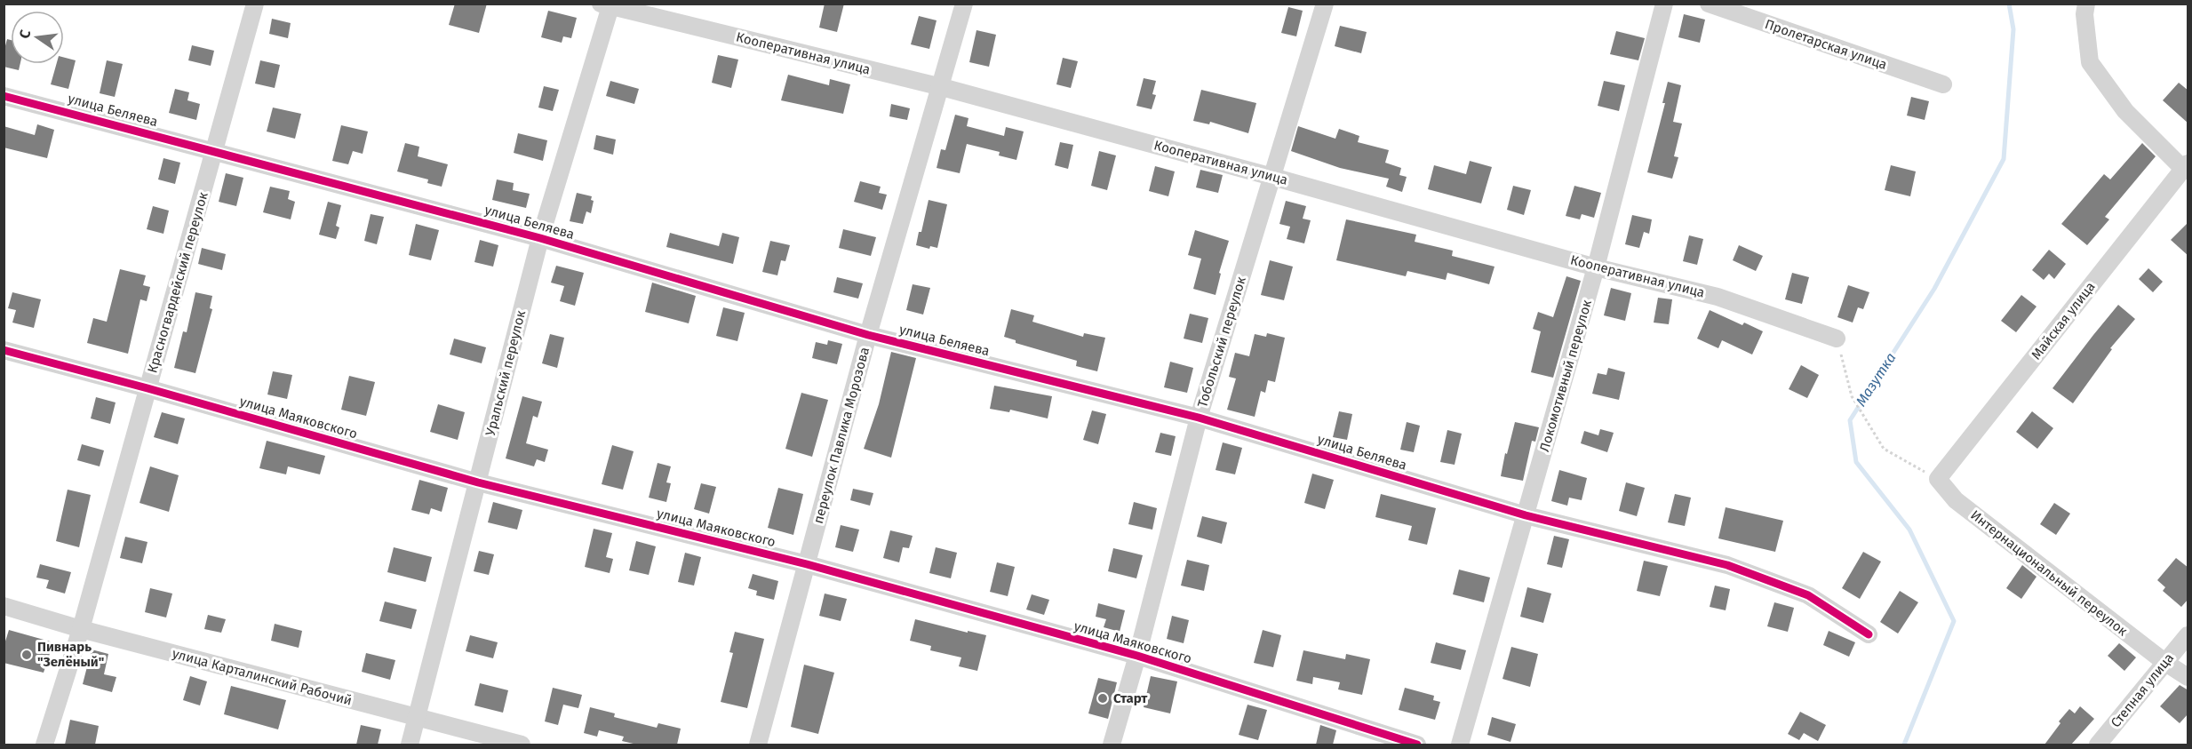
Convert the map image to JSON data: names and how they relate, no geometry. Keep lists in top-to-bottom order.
{
  "streets": {
    "street": [
      "Пролетарская улица",
      "Кооперативная улица",
      "улица Беляева",
      "Красногвардейский переулок",
      "Майская улица",
      "Тобольский переулок",
      "Уральский переулок",
      "Локомотивный переулок",
      "улица Маяковского",
      "переулок Павлика Морозова",
      "Интернациональный переулок",
      "улица Карталинский Рабочий",
      "Степная улица"
    ]
  },
  "crossings": [
    ["Кооперативная улица", "Тобольский переулок"],
    ["Кооперативная улица", "Уральский переулок"],
    ["Кооперативная улица", "Локомотивный переулок"],
    ["Кооперативная улица", "переулок Павлика Морозова"],
    ["улица Беляева", "Красногвардейский переулок"],
    ["улица Беляева", "Тобольский переулок"],
    ["улица Беляева", "Уральский переулок"],
    ["улица Беляева", "Локомотивный переулок"],
    ["улица Беляева", "переулок Павлика Морозова"],
    ["Красногвардейский переулок", "улица Маяковского"],
    ["Красногвардейский переулок", "улица Карталинский Рабочий"],
    ["Майская улица", "Интернациональный переулок"],
    ["Тобольский переулок", "улица Маяковского"],
    ["Уральский переулок", "улица Маяковского"],
    ["Уральский переулок", "улица Карталинский Рабочий"],
    ["улица Маяковского", "переулок Павлика Морозова"],
    ["Интернациональный переулок", "Степная улица"]
  ],
  "water": ["Мазутка"],
  "places": ["Пивнарь \"Зелёный\"", "Старт"],
  "north": "left"
}
